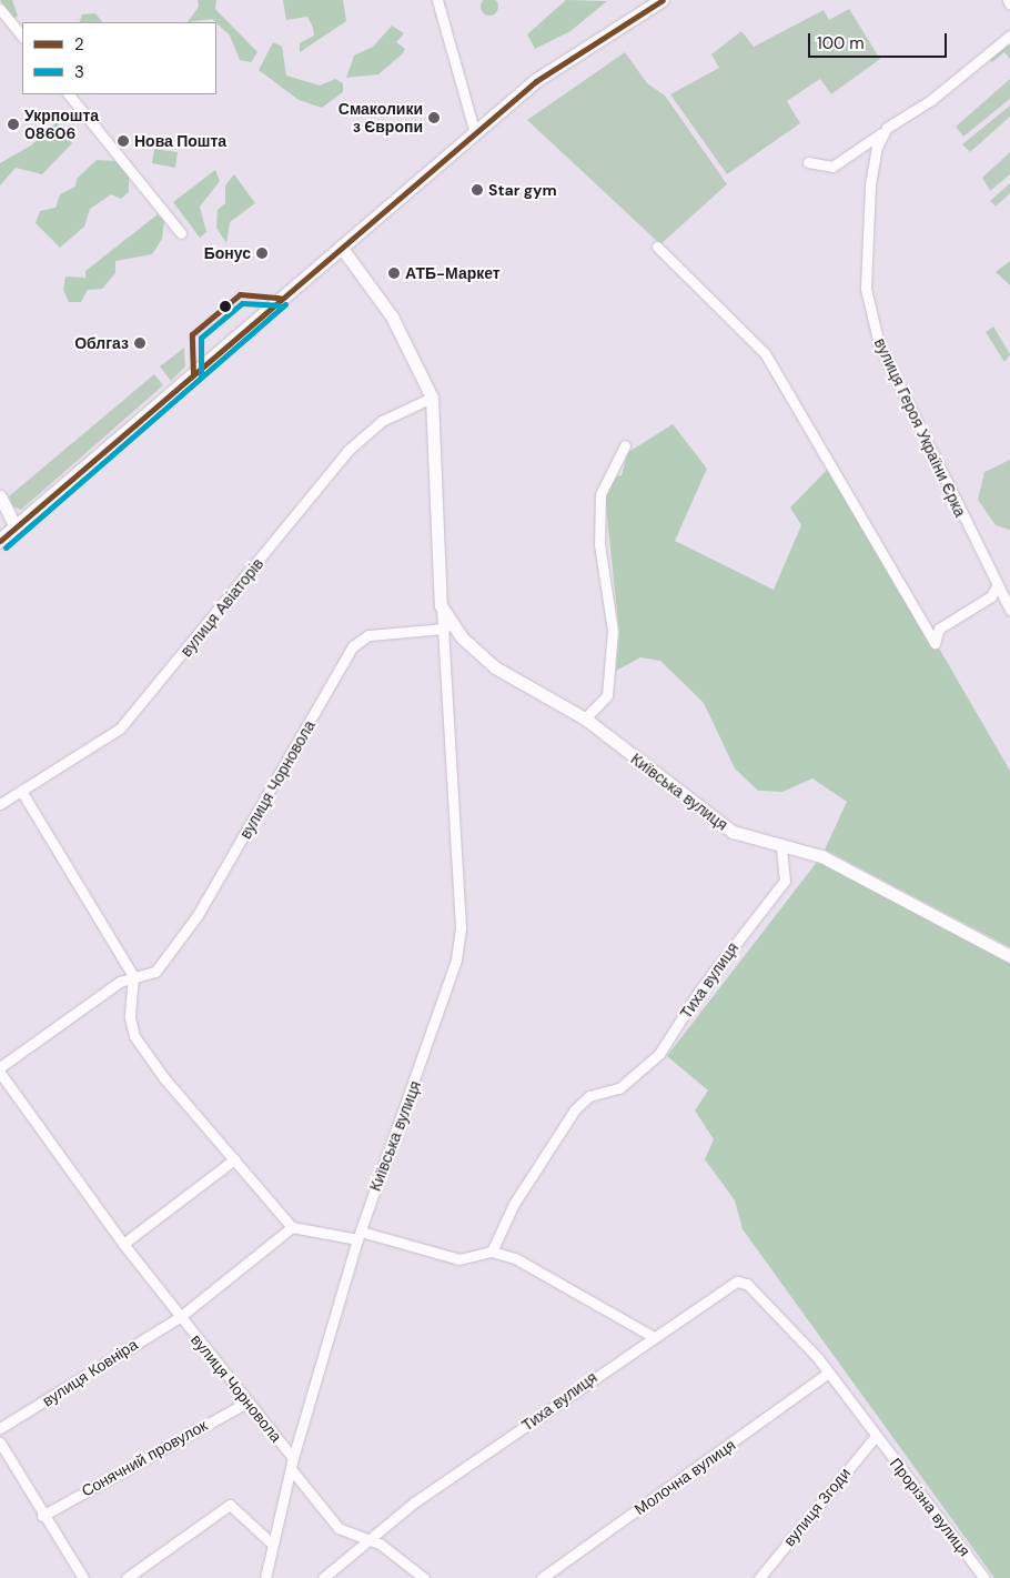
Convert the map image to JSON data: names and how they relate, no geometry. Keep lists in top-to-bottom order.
{
  "streets": {
    "street": [
      "вулиця Героя України Єрка",
      "вулиця Авіаторів",
      "вулиця Чорновола",
      "Київська вулиця",
      "Тиха вулиця",
      "вулиця Ковніра",
      "Сонячний провулок",
      "Молочна вулиця",
      "вулиця Згоди",
      "Прорізна вулиця"
    ]
  },
  "crossings": [
    ["вулиця Авіаторів", "Київська вулиця"],
    ["вулиця Чорновола", "Київська вулиця"],
    ["вулиця Чорновола", "вулиця Ковніра"],
    ["вулиця Чорновола", "Сонячний провулок"],
    ["Київська вулиця", "Тиха вулиця"],
    ["Тиха вулиця", "Молочна вулиця"],
    ["Тиха вулиця", "Прорізна вулиця"],
    ["Молочна вулиця", "Прорізна вулиця"],
    ["вулиця Згоди", "Прорізна вулиця"]
  ],
  "places": [
    "Смаколики з Європи",
    "Укрпошта 08606",
    "Нова Пошта",
    "Star gym",
    "Бонус",
    "АТБ-Маркет",
    "Облгаз"
  ],
  "lines": ["transit line 2", "transit line 3"],
  "legend": ["2", "3"],
  "scale_bar": "100 m"
}
